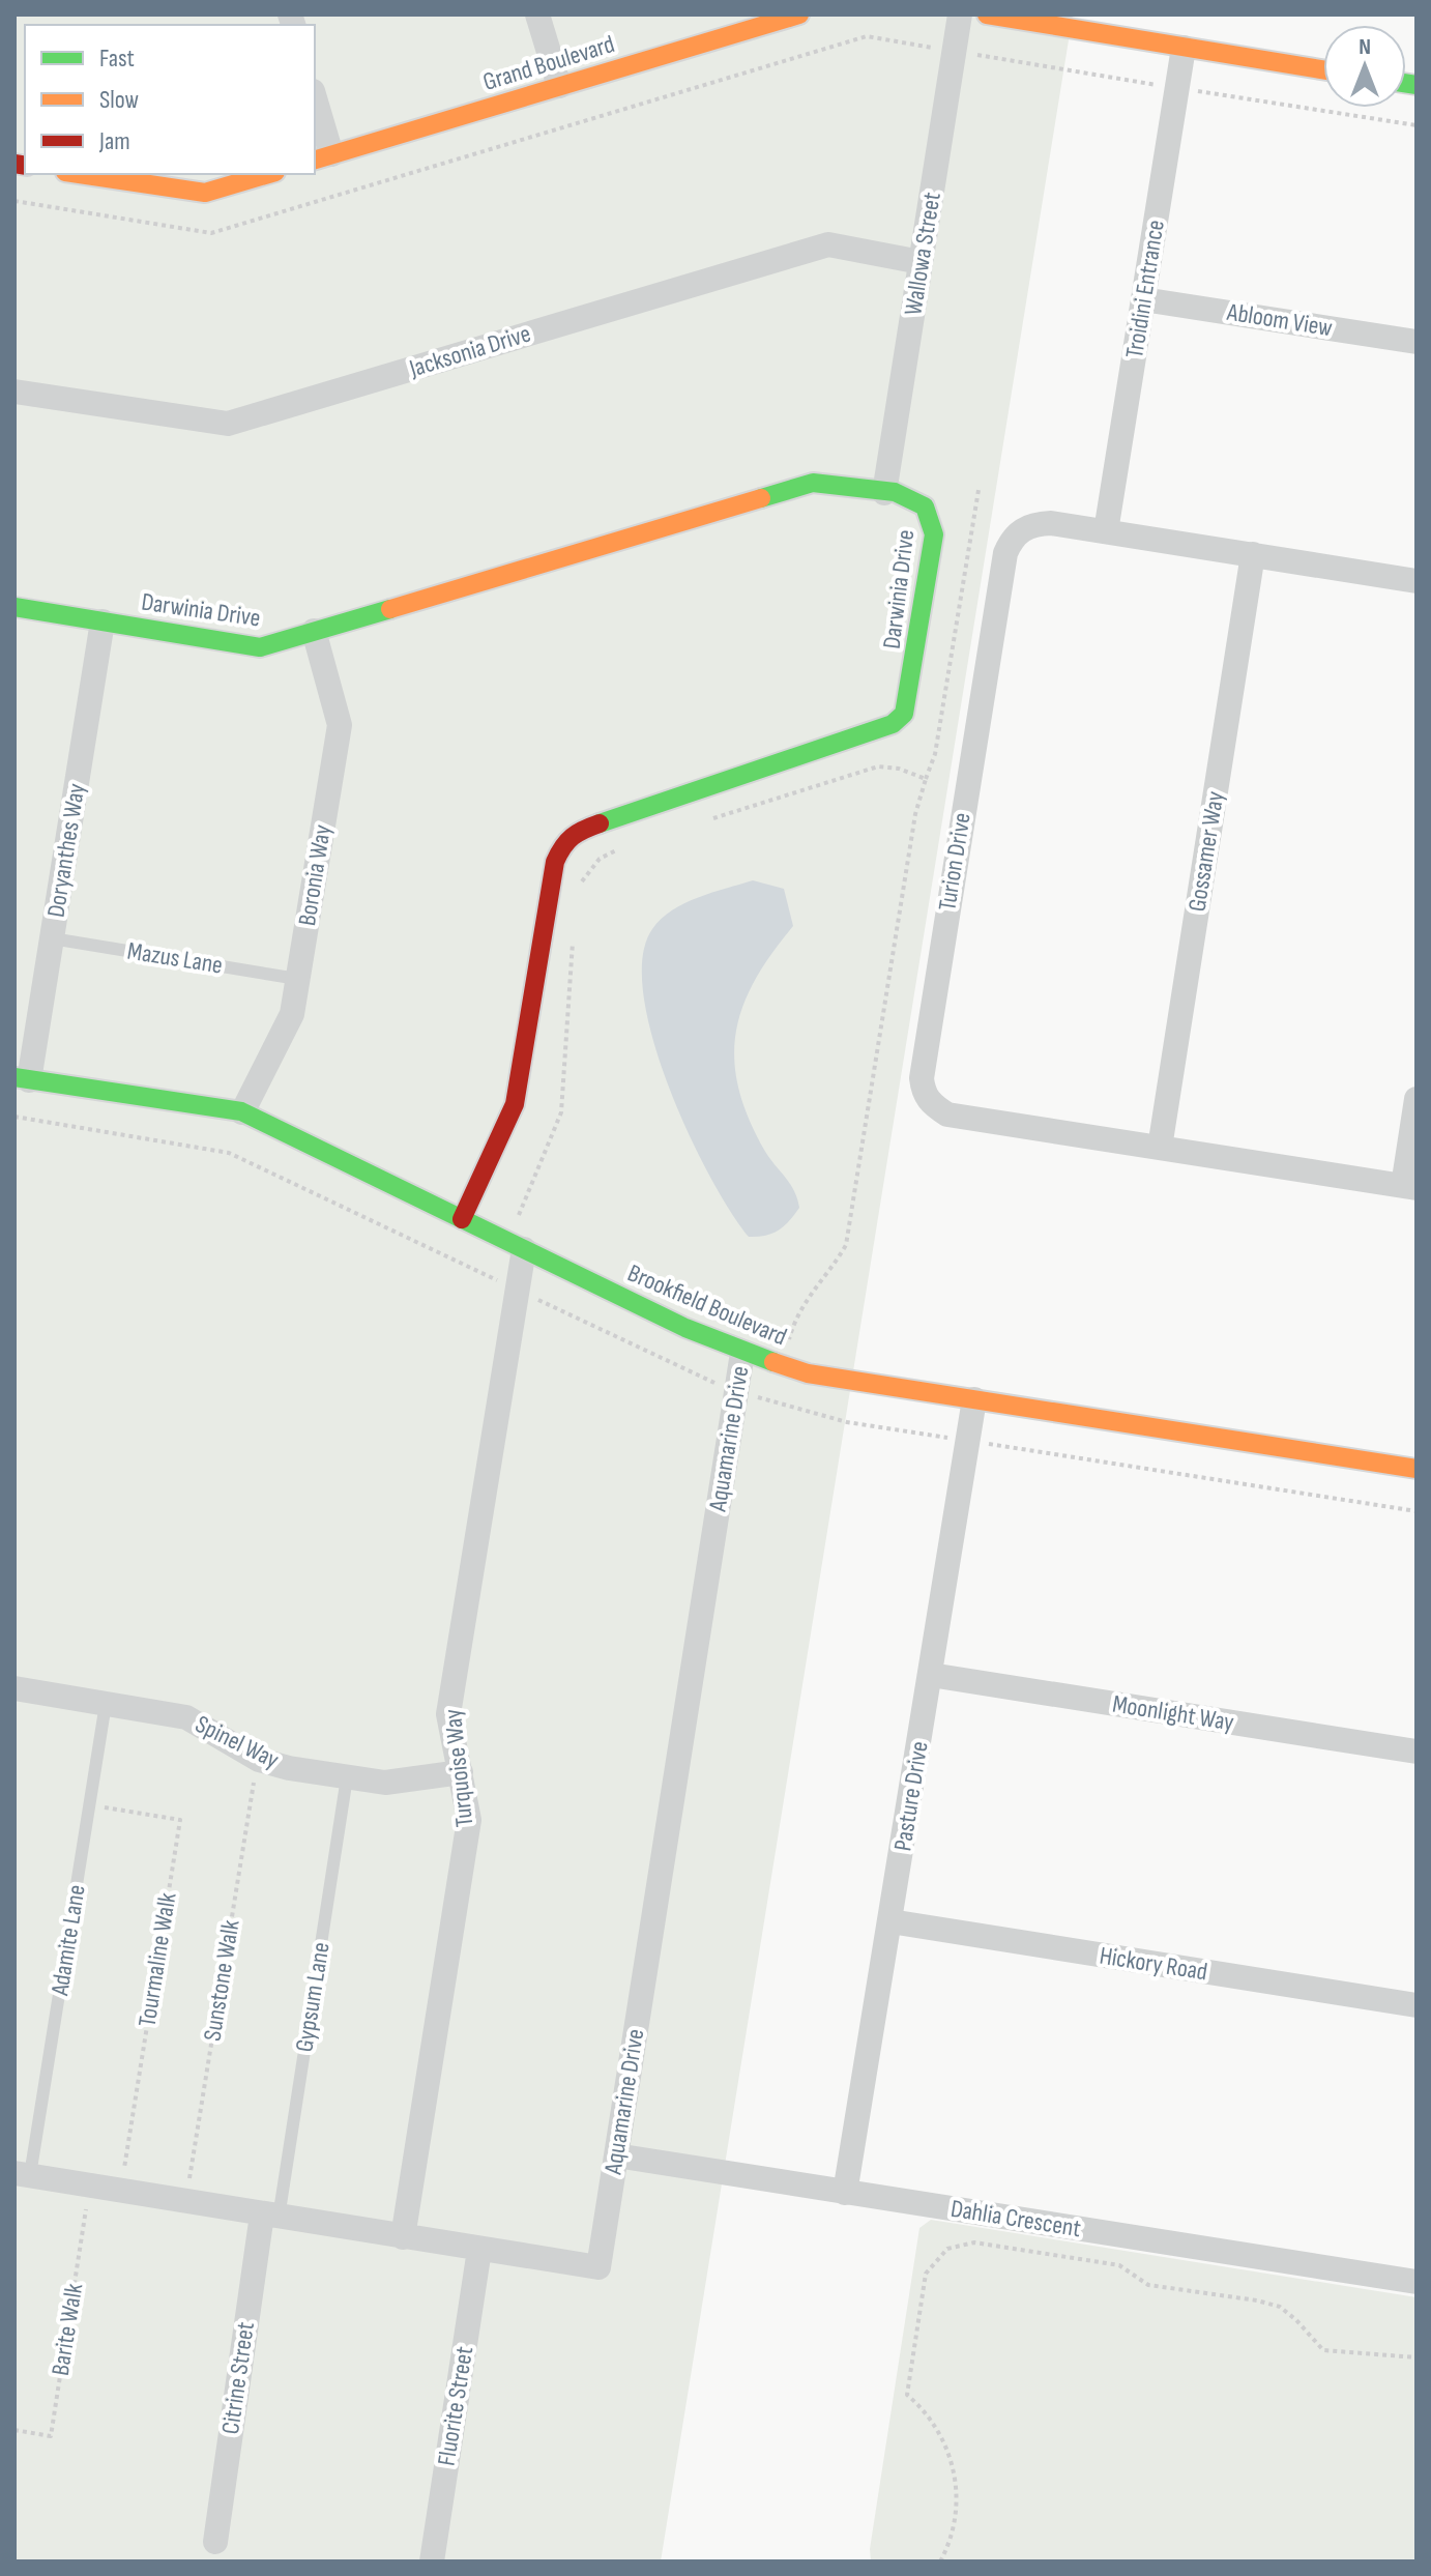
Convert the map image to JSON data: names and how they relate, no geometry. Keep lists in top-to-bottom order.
{
  "streets": {
    "street": [
      "Grand Boulevard",
      "Wallowa Street",
      "Troidini Entrance",
      "Abloom View",
      "Jacksonia Drive",
      "Darwinia Drive",
      "Doryanthes Way",
      "Gossamer Way",
      "Turion Drive",
      "Boronia Way",
      "Brookfield Boulevard",
      "Aquamarine Drive",
      "Moonlight Way",
      "Spinel Way",
      "Turquoise Way",
      "Pasture Drive",
      "Hickory Road",
      "Dahlia Crescent",
      "Citrine Street",
      "Fluorite Street"
    ],
    "lane": ["Mazus Lane", "Adamite Lane", "Gypsum Lane"],
    "path": ["Tourmaline Walk", "Sunstone Walk", "Barite Walk"]
  },
  "crossings": [
    ["Wallowa Street", "Jacksonia Drive"],
    ["Wallowa Street", "Darwinia Drive"],
    ["Troidini Entrance", "Abloom View"],
    ["Troidini Entrance", "Turion Drive"],
    ["Darwinia Drive", "Doryanthes Way"],
    ["Darwinia Drive", "Boronia Way"],
    ["Darwinia Drive", "Brookfield Boulevard"],
    ["Doryanthes Way", "Mazus Lane"],
    ["Doryanthes Way", "Brookfield Boulevard"],
    ["Gossamer Way", "Turion Drive"],
    ["Boronia Way", "Mazus Lane"],
    ["Boronia Way", "Brookfield Boulevard"],
    ["Brookfield Boulevard", "Aquamarine Drive"],
    ["Brookfield Boulevard", "Turquoise Way"],
    ["Brookfield Boulevard", "Pasture Drive"],
    ["Aquamarine Drive", "Turquoise Way"],
    ["Aquamarine Drive", "Adamite Lane"],
    ["Aquamarine Drive", "Tourmaline Walk"],
    ["Aquamarine Drive", "Sunstone Walk"],
    ["Aquamarine Drive", "Gypsum Lane"],
    ["Aquamarine Drive", "Dahlia Crescent"],
    ["Aquamarine Drive", "Barite Walk"],
    ["Aquamarine Drive", "Citrine Street"],
    ["Aquamarine Drive", "Fluorite Street"],
    ["Moonlight Way", "Pasture Drive"],
    ["Spinel Way", "Turquoise Way"],
    ["Spinel Way", "Adamite Lane"],
    ["Spinel Way", "Sunstone Walk"],
    ["Spinel Way", "Gypsum Lane"],
    ["Pasture Drive", "Hickory Road"],
    ["Pasture Drive", "Dahlia Crescent"],
    ["Adamite Lane", "Tourmaline Walk"],
    ["Gypsum Lane", "Citrine Street"]
  ],
  "legend": ["Fast", "Slow", "Jam"],
  "north": "top"
}
